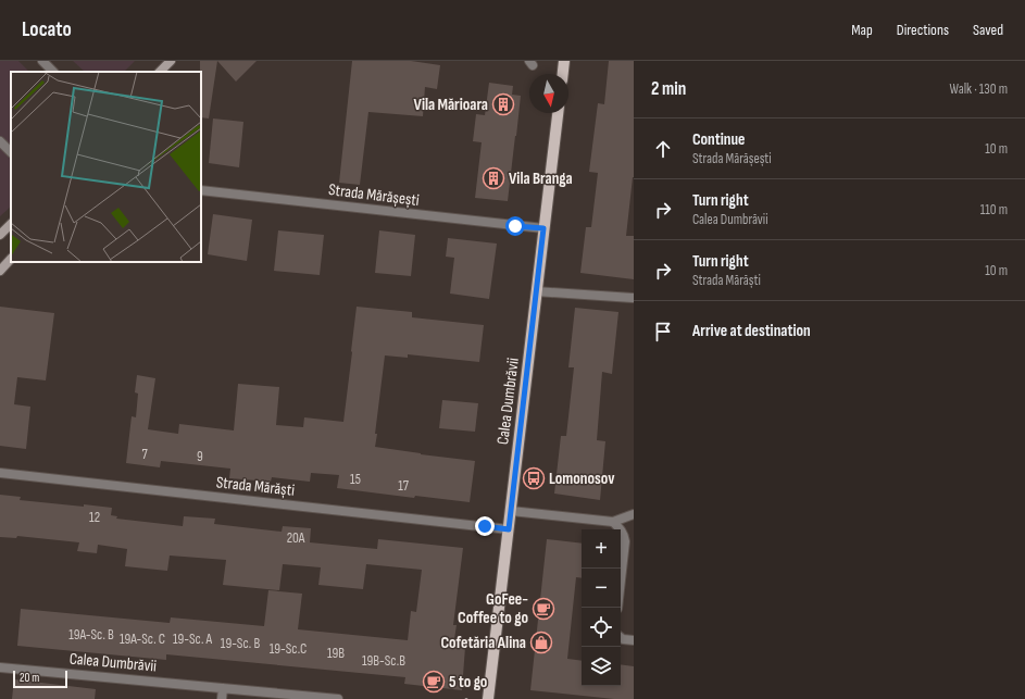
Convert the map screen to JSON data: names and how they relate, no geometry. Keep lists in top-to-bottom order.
{
  "streets": {
    "main road": ["Calea Dumbrăvii"],
    "street": ["Strada Mărășești", "Strada Mărăști"]
  },
  "crossings": [
    ["Strada Mărășești", "Calea Dumbrăvii"],
    ["Calea Dumbrăvii", "Strada Mărăști"]
  ],
  "places": {
    "building": ["Vila Mărioara", "Vila Branga"],
    "bus stop": ["Lomonosov"],
    "cafe": ["GoFee- Coffee to go", "5 to go"],
    "shop": ["Cofetăria Alina"]
  },
  "house_numbers": [
    "7",
    "9",
    "15",
    "17",
    "12",
    "20A",
    "19A-Sc. B",
    "19A-Sc. C",
    "19-Sc. A",
    "19-Sc. B",
    "19-Sc.C",
    "19B",
    "19B-Sc.B"
  ],
  "scale_bar": "20 m",
  "north": "bottom",
  "page": {
    "header": "Locato",
    "nav": ["Map", "Directions", "Saved"],
    "heading": ["2 min", "Walk · 130 m"],
    "list": [
      ["Continue", "Strada Mărășești", "10 m"],
      ["Turn right", "Calea Dumbrăvii", "110 m"],
      ["Turn right", "Strada Mărăști", "10 m"],
      "Arrive at destination"
    ],
    "map_buttons": ["+", "−"],
    "scale": "20 m"
  }
}
